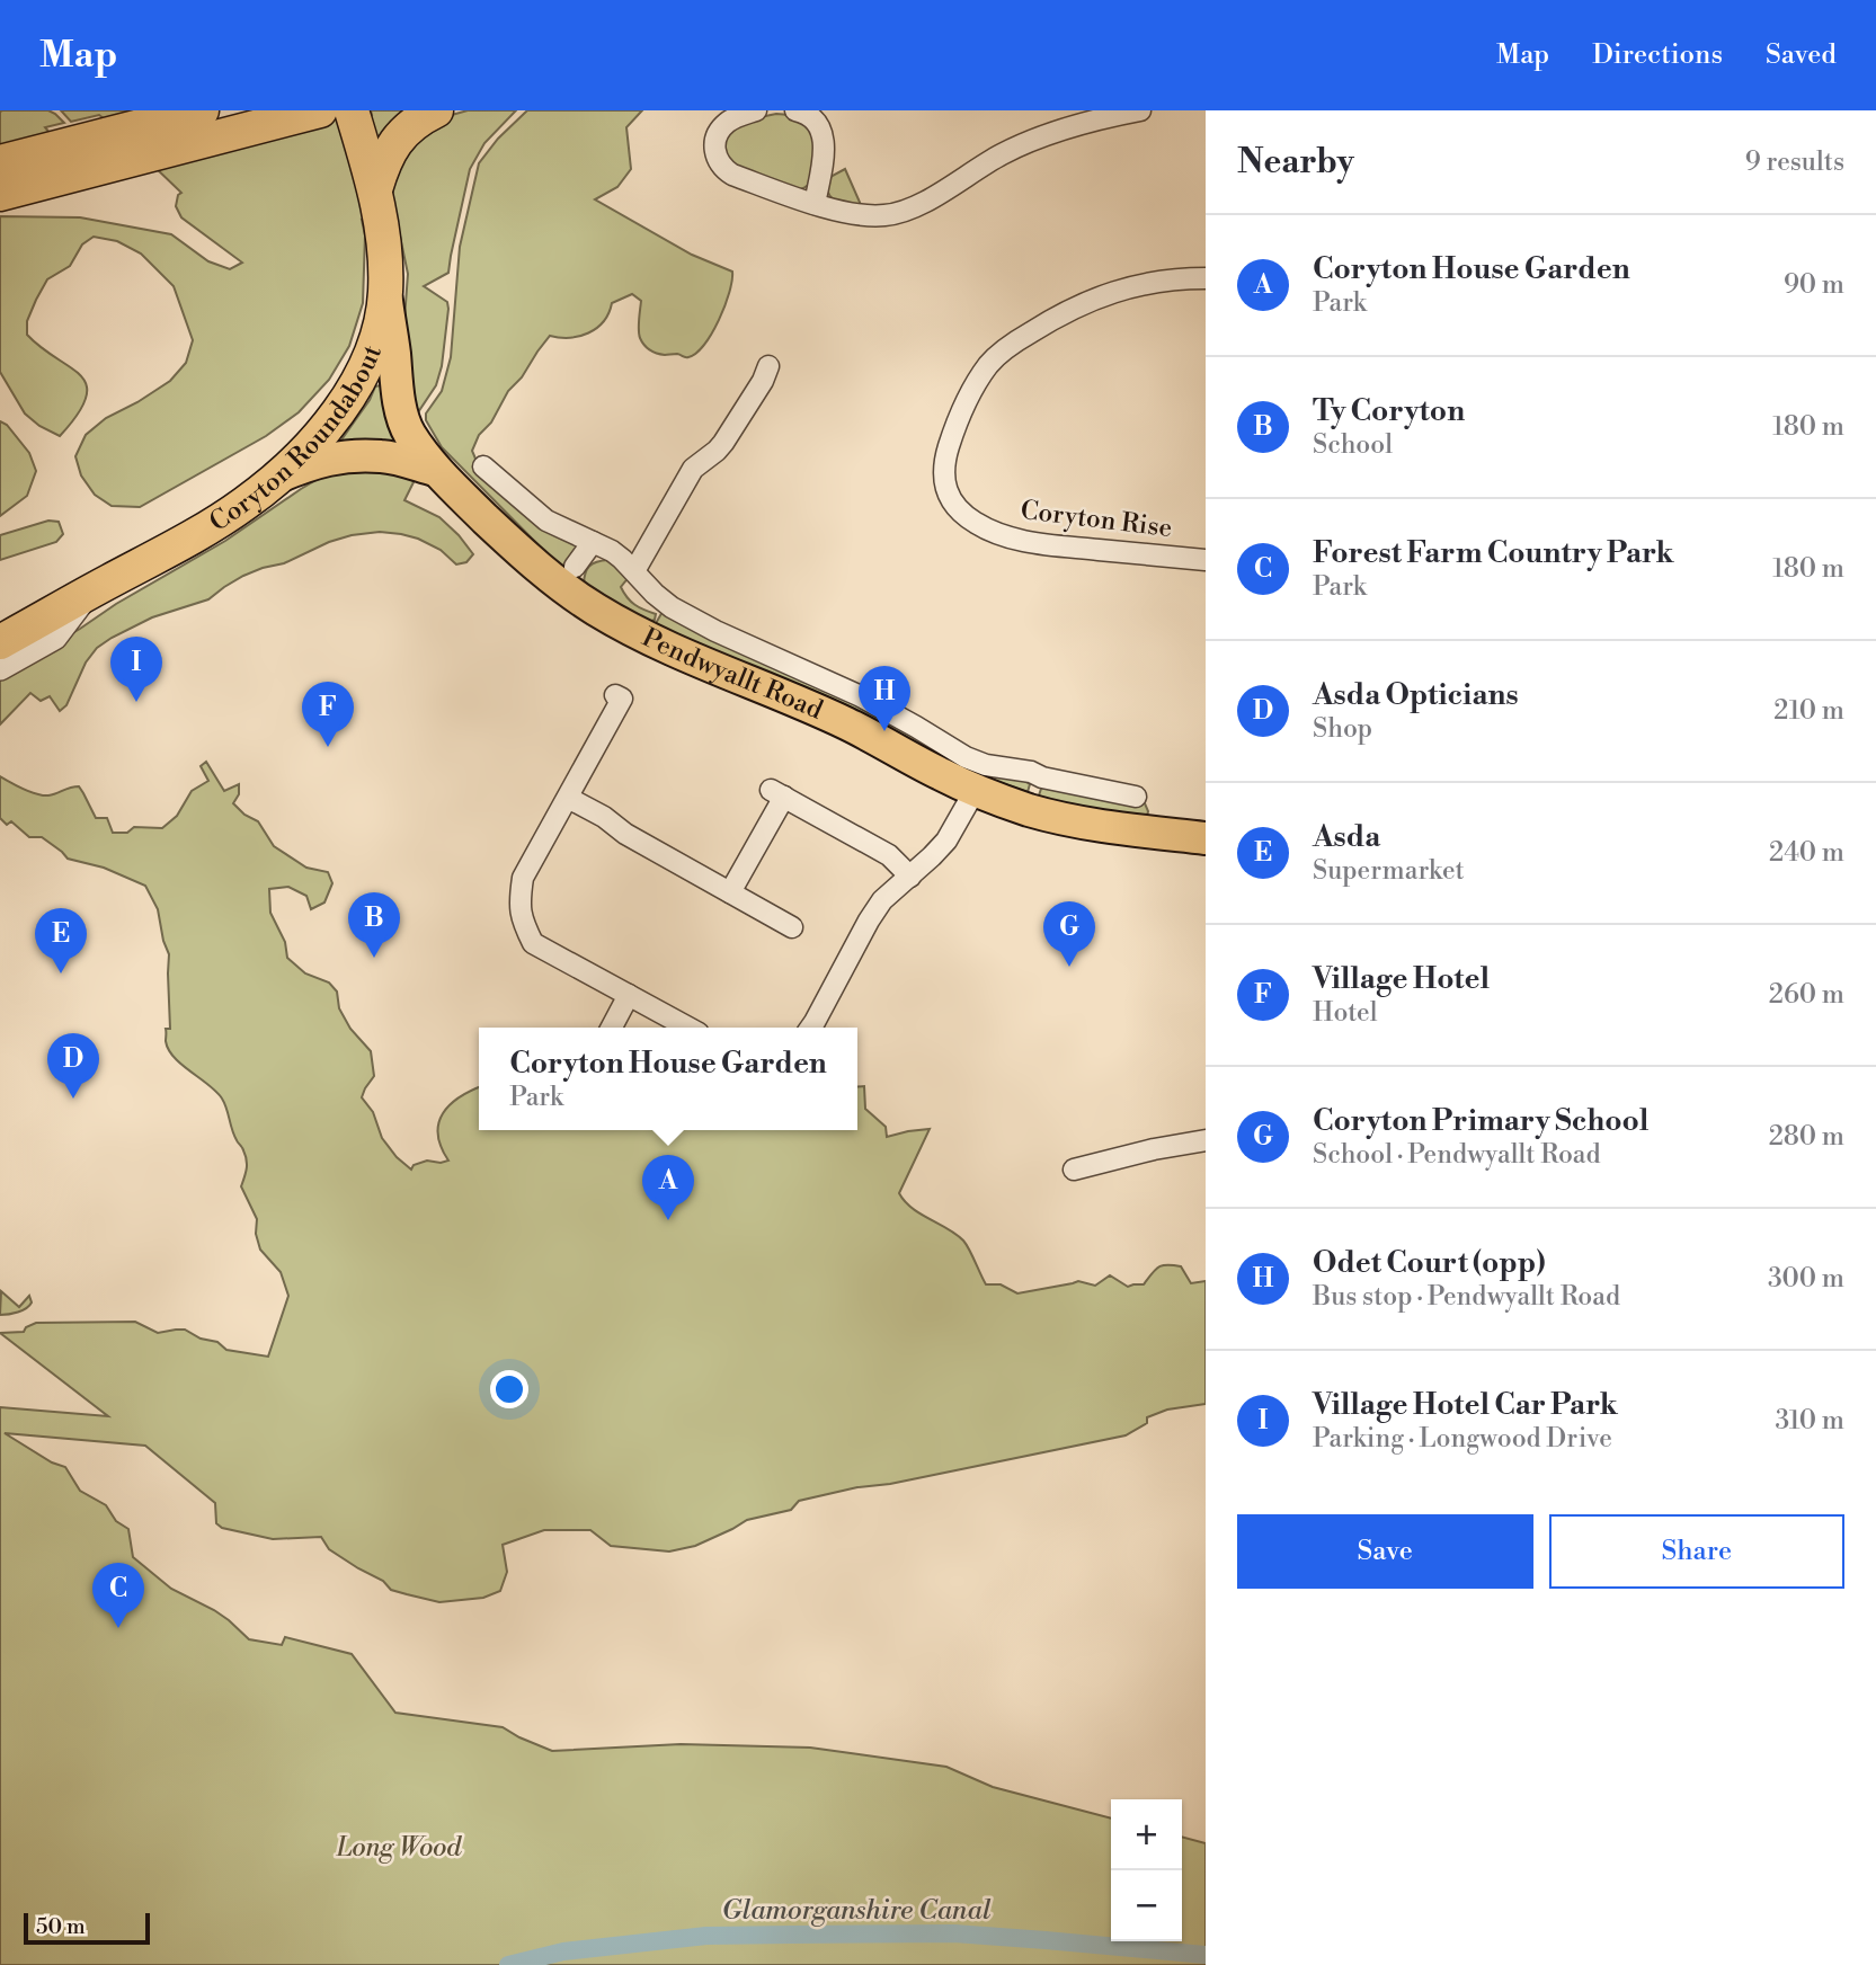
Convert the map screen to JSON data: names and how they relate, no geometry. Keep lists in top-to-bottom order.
{
  "streets": {
    "highway": ["Coryton Roundabout"],
    "main road": ["Pendwyallt Road"],
    "street": ["Coryton Rise"]
  },
  "crossings": [
    ["Coryton Roundabout", "Pendwyallt Road"]
  ],
  "water": ["Glamorganshire Canal"],
  "parks": ["Long Wood"],
  "scale_bar": "50 m",
  "page": {
    "header": "Map",
    "nav": ["Map", "Directions", "Saved"],
    "heading": ["Nearby", "9 results"],
    "list": [
      {
        "mark": "A",
        "name": "Coryton House Garden",
        "note": "Park",
        "value": "90 m"
      },
      {
        "mark": "B",
        "name": "Ty Coryton",
        "note": "School",
        "value": "180 m"
      },
      {
        "mark": "C",
        "name": "Forest Farm Country Park",
        "note": "Park",
        "value": "180 m"
      },
      {
        "mark": "D",
        "name": "Asda Opticians",
        "note": "Shop",
        "value": "210 m"
      },
      {
        "mark": "E",
        "name": "Asda",
        "note": "Supermarket",
        "value": "240 m"
      },
      {
        "mark": "F",
        "name": "Village Hotel",
        "note": "Hotel",
        "value": "260 m"
      },
      {
        "mark": "G",
        "name": "Coryton Primary School",
        "note": "School · Pendwyallt Road",
        "value": "280 m"
      },
      {
        "mark": "H",
        "name": "Odet Court (opp)",
        "note": "Bus stop · Pendwyallt Road",
        "value": "300 m"
      },
      {
        "mark": "I",
        "name": "Village Hotel Car Park",
        "note": "Parking · Longwood Drive",
        "value": "310 m"
      }
    ],
    "pins": [
      "I",
      "H",
      "F",
      "B",
      "G",
      "E",
      "D",
      "A",
      "C"
    ],
    "popup": ["Coryton House Garden", "Park"],
    "buttons": ["Save", "Share"],
    "map_buttons": ["+", "−"],
    "scale": "50 m"
  }
}
